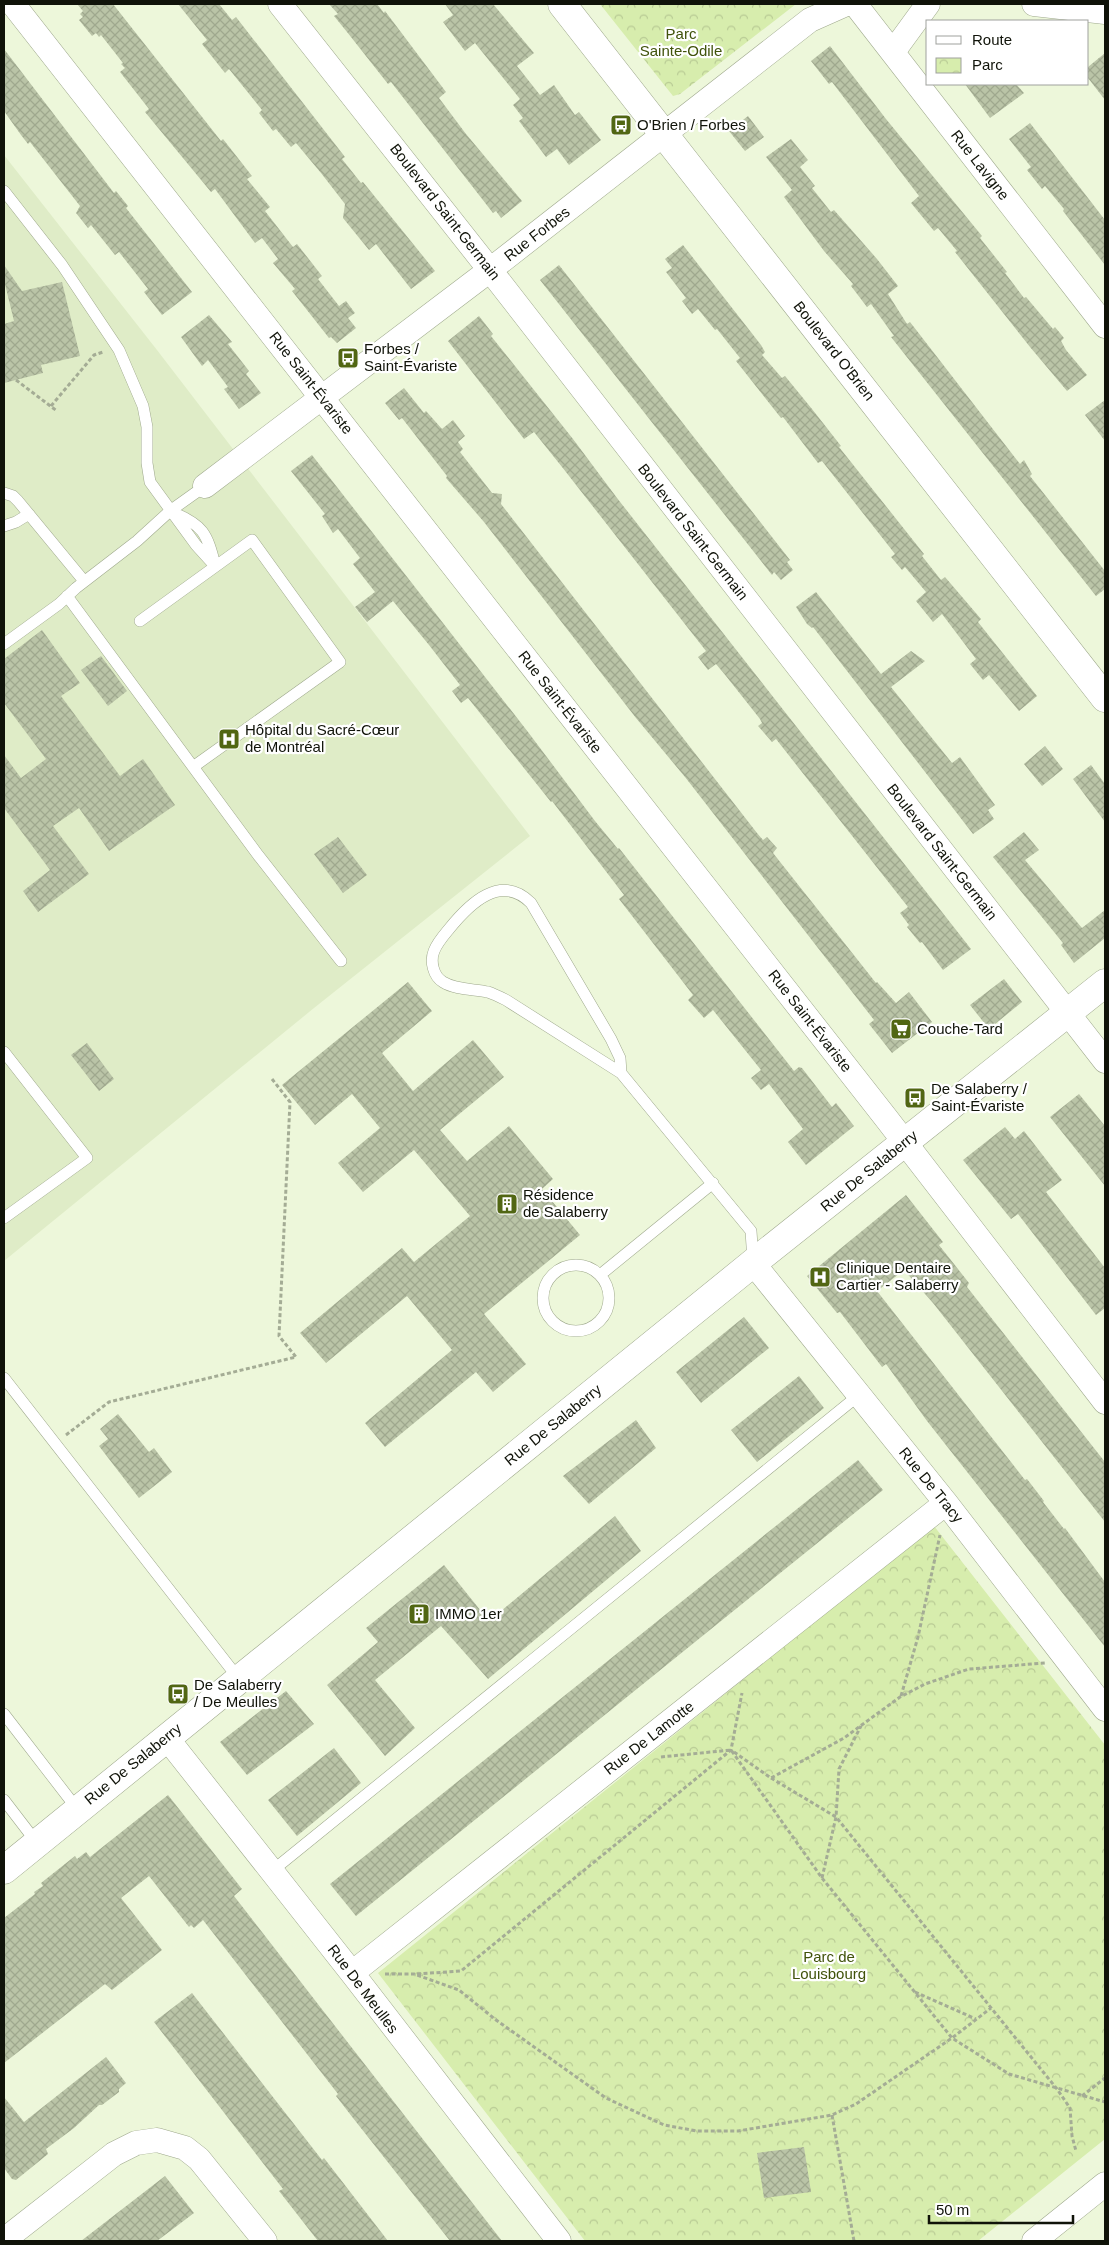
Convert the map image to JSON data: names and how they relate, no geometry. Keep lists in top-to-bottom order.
{
  "streets": {
    "main road": ["Boulevard O'Brien", "Rue De Salaberry"],
    "street": [
      "Rue Lavigne",
      "Boulevard Saint-Germain",
      "Rue Forbes",
      "Rue Saint-Évariste",
      "Rue De Tracy",
      "Rue De Lamotte",
      "Rue De Meulles"
    ]
  },
  "crossings": [
    ["Boulevard Saint-Germain", "Rue Forbes"],
    ["Boulevard Saint-Germain", "Rue De Salaberry"],
    ["Rue Forbes", "Boulevard O'Brien"],
    ["Rue Forbes", "Rue Saint-Évariste"],
    ["Rue Saint-Évariste", "Rue De Salaberry"],
    ["Rue De Salaberry", "Rue De Tracy"],
    ["Rue De Salaberry", "Rue De Meulles"],
    ["Rue De Tracy", "Rue De Lamotte"],
    ["Rue De Lamotte", "Rue De Meulles"]
  ],
  "parks": ["Parc Sainte-Odile", "Parc de Louisbourg"],
  "places": {
    "bus stop": [
      "O'Brien / Forbes",
      "Forbes / Saint-Évariste",
      "De Salaberry / Saint-Évariste",
      "De Salaberry / De Meulles"
    ],
    "hospital": ["Hôpital du Sacré-Cœur de Montréal", "Clinique Dentaire Cartier - Salaberry"],
    "supermarket": ["Couche-Tard"],
    "building": ["Résidence de Salaberry", "IMMO 1er"]
  },
  "legend": ["Route", "Parc"],
  "scale_bar": "50 m"
}
